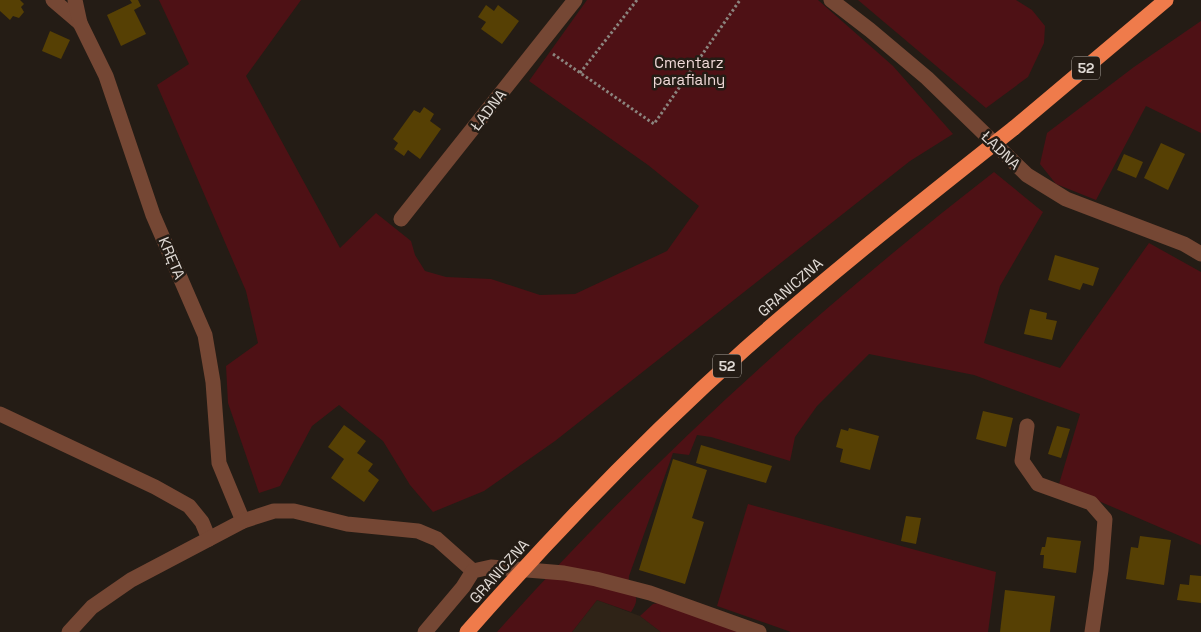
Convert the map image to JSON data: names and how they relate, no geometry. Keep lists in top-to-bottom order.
{
  "streets": {
    "highway": ["52", "GRANICZNA"],
    "street": ["ŁADNA", "KRĘTA"]
  },
  "parks": ["Cmentarz parafialny"]
}
